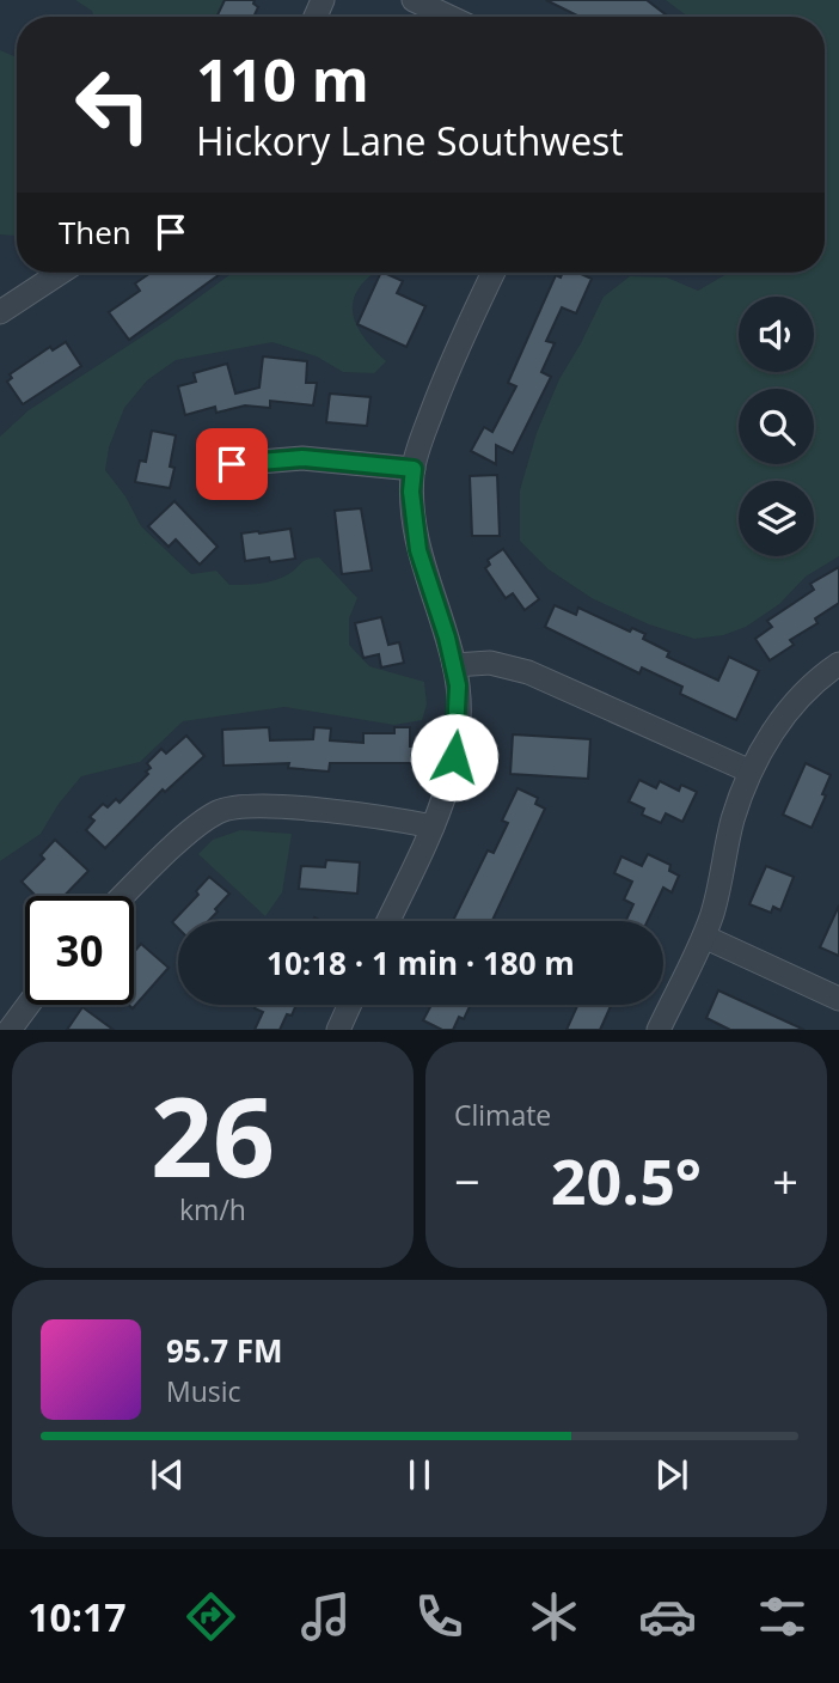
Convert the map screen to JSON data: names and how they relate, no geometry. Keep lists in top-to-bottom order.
{
  "page": {
    "turn": ["110 m", "Hickory Lane Southwest"],
    "then": "Then",
    "limit": "30",
    "trip": "10:18 · 1 min · 180 m",
    "tile": [
      ["26", "km/h"],
      "Climate"
    ],
    "heat": ["−", "20.5°", "+"],
    "song": ["95.7 FM", "Music"],
    "tabs": "10:17"
  }
}
